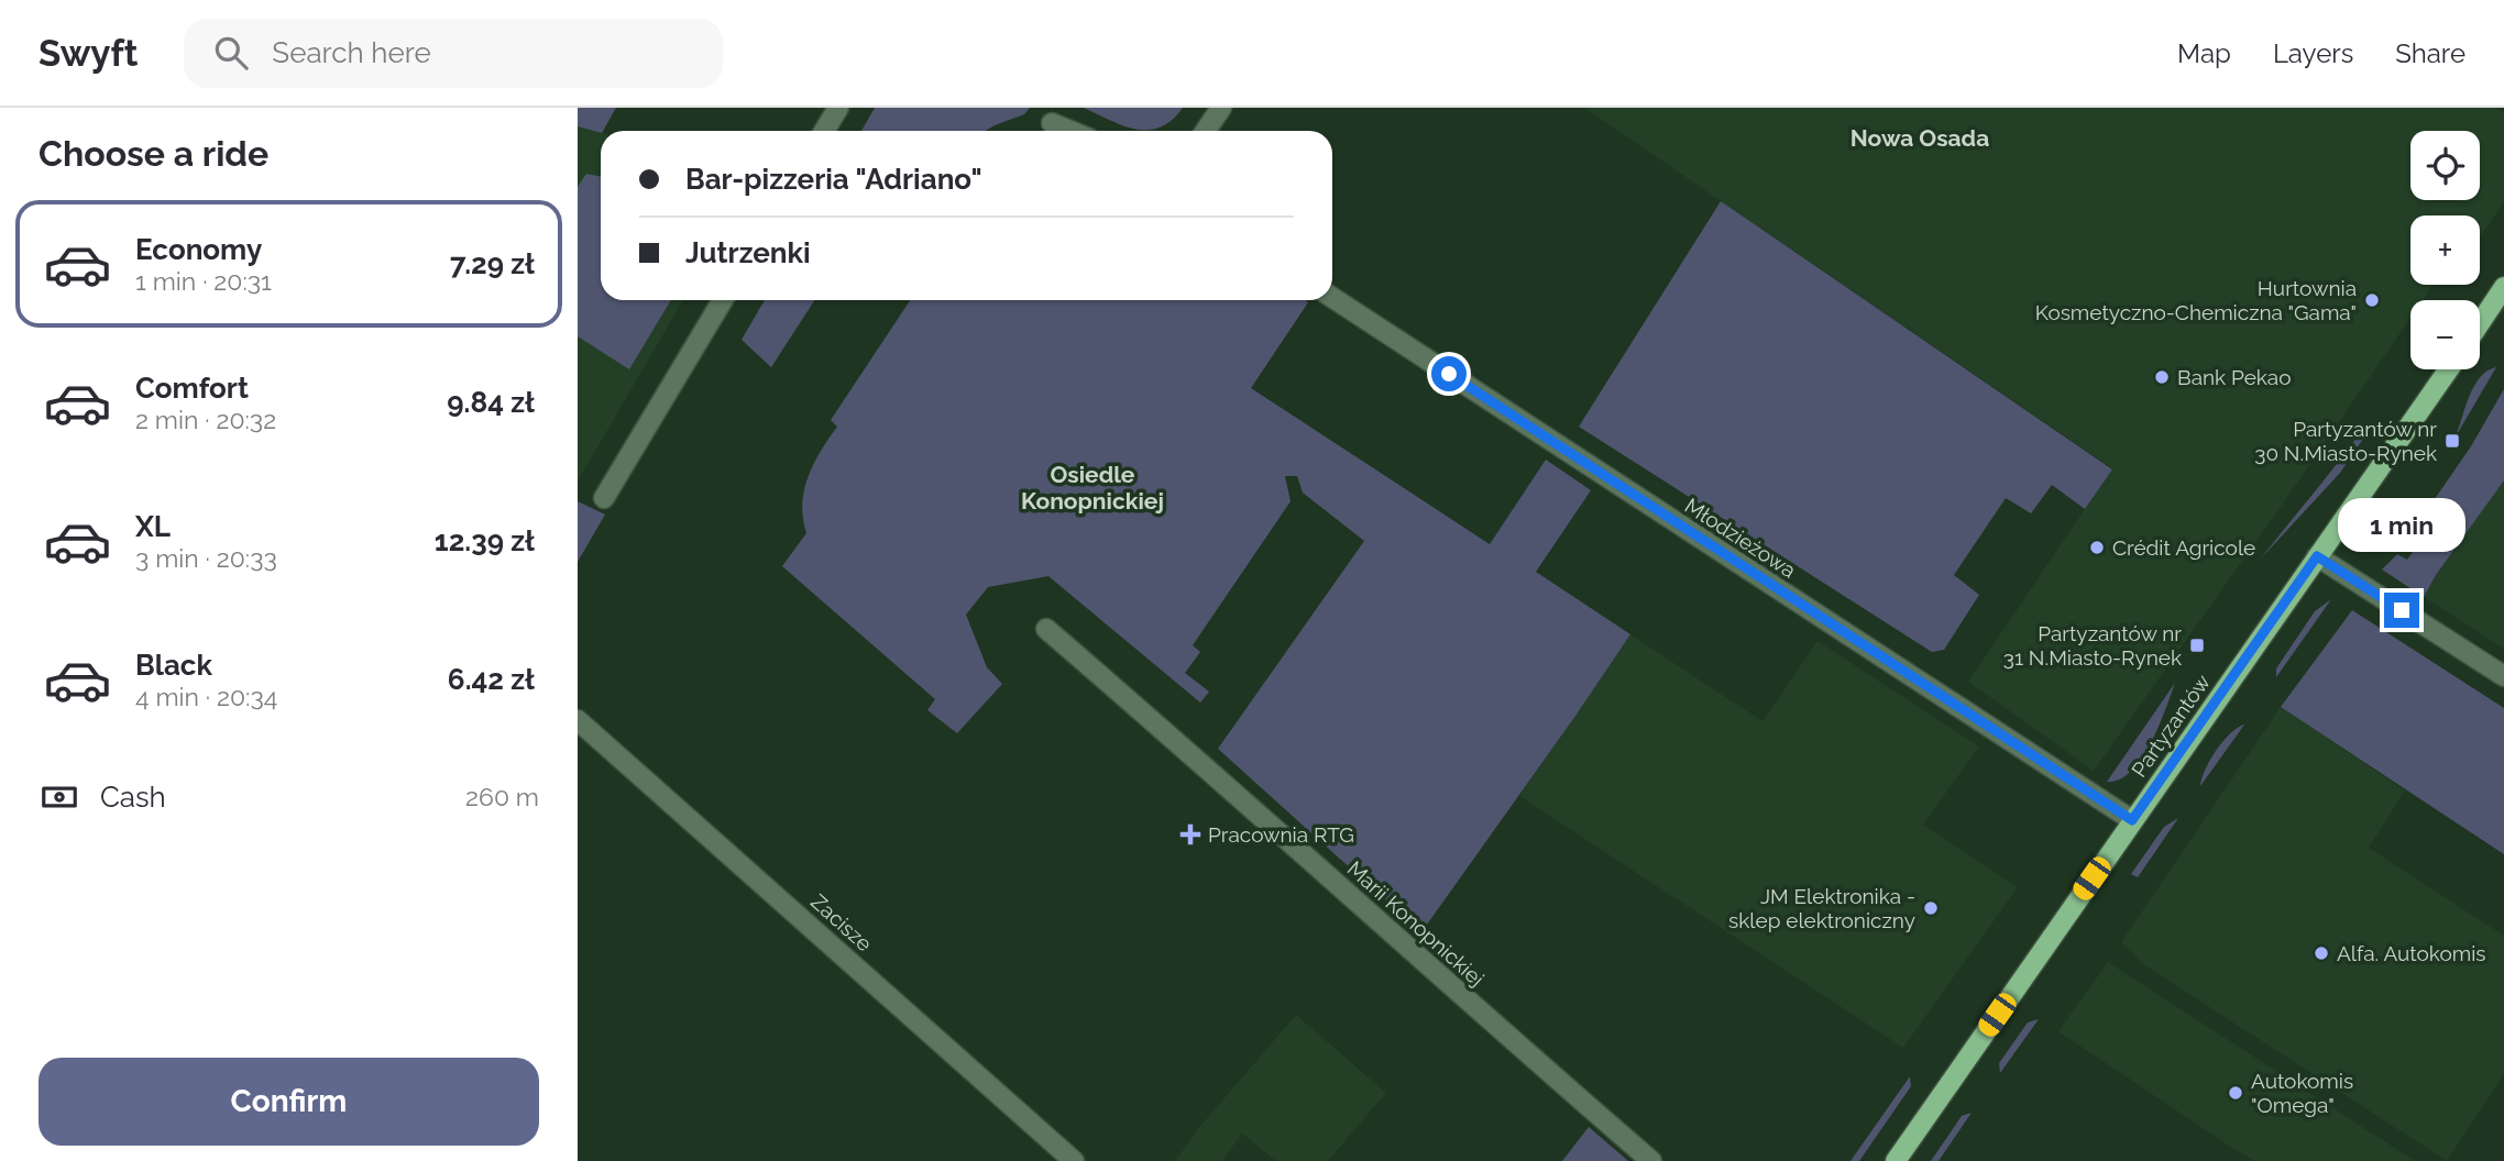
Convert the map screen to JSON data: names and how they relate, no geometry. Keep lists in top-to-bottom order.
{
  "streets": {
    "main road": ["Partyzantów"],
    "street": ["Młodzieżowa", "Zacisze", "Marii Konopnickiej"]
  },
  "crossings": [
    ["Młodzieżowa", "Partyzantów"]
  ],
  "districts": ["Nowa Osada", "Osiedle Konopnickiej"],
  "places": {
    "other": [
      "Hurtownia Kosmetyczno-Chemiczna \"Gama\"",
      "Bank Pekao",
      "Crédit Agricole",
      "JM Elektronika - sklep elektroniczny",
      "Alfa. Autokomis",
      "Autokomis \"Omega\""
    ],
    "transit": ["Partyzantów nr 30 N.Miasto-Rynek", "Partyzantów nr 31 N.Miasto-Rynek"],
    "health": ["Pracownia RTG"]
  },
  "page": {
    "header": "Swyft",
    "search": "Search here",
    "nav": ["Map", "Layers", "Share"],
    "heading": "Choose a ride",
    "map_buttons": ["+", "−"],
    "banner": ["Bar-pizzeria \"Adriano\"", "Jutrzenki"],
    "list": [
      {
        "name": "Economy",
        "note": "1 min · 20:31",
        "value": "7.29 zł"
      },
      {
        "name": "Comfort",
        "note": "2 min · 20:32",
        "value": "9.84 zł"
      },
      {
        "name": "XL",
        "note": "3 min · 20:33",
        "value": "12.39 zł"
      },
      {
        "name": "Black",
        "note": "4 min · 20:34",
        "value": "6.42 zł"
      }
    ],
    "bubble": "1 min",
    "pay": ["Cash", "260 m"],
    "buttons": "Confirm"
  }
}
